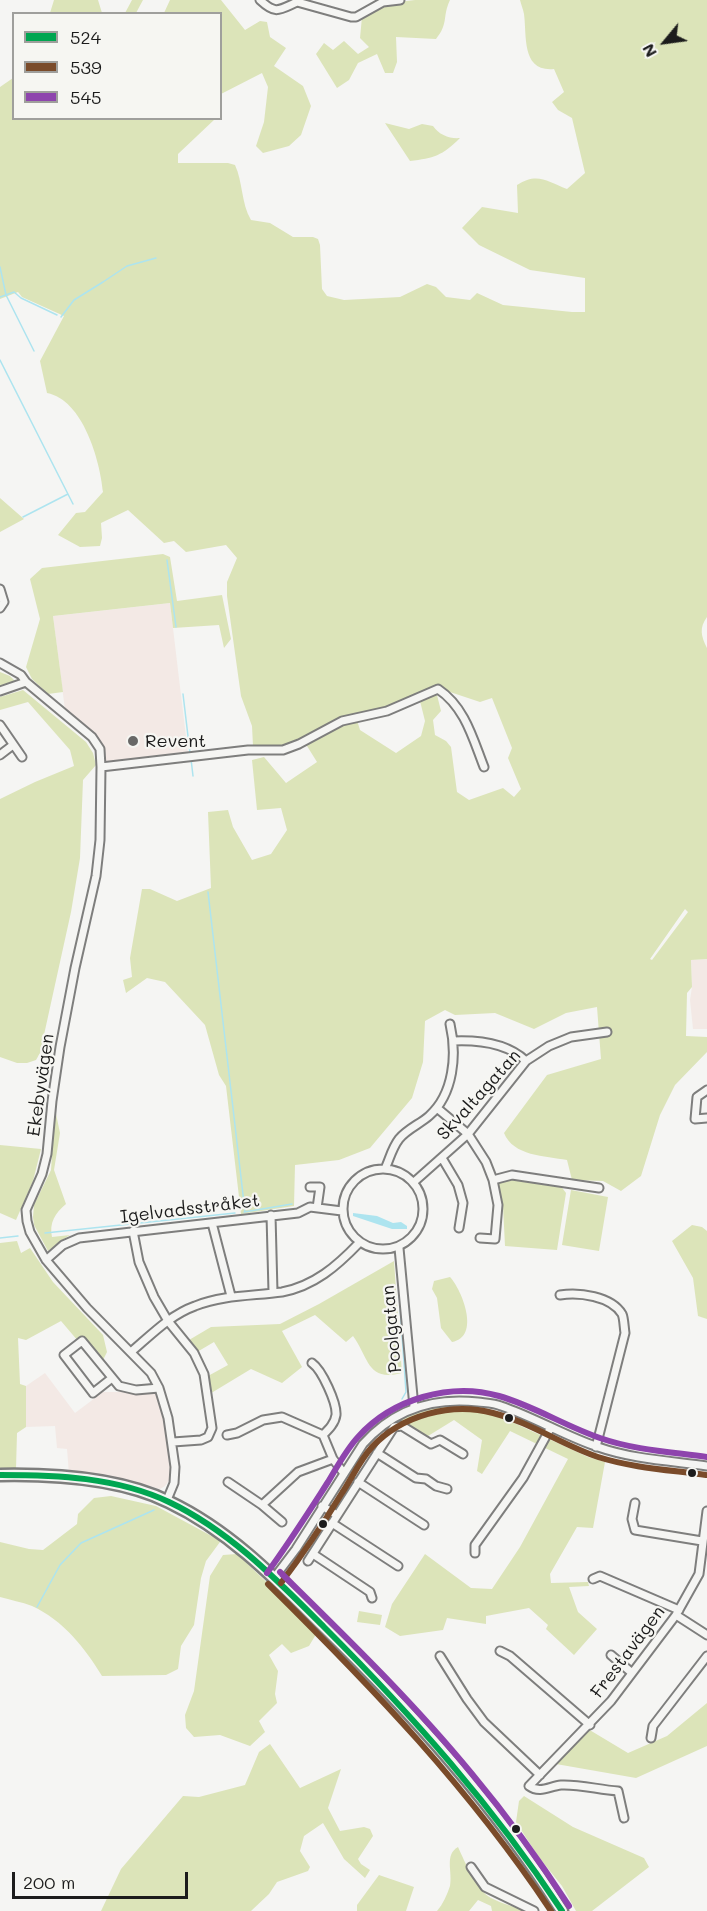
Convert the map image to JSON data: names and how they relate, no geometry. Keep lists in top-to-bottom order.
{
  "streets": {
    "street": [
      "Ekebyvägen",
      "Skvaltagatan",
      "Igelvadsstråket",
      "Poolgatan",
      "Frestavägen"
    ]
  },
  "crossings": [
    ["Ekebyvägen", "Igelvadsstråket"],
    ["Skvaltagatan", "Igelvadsstråket"],
    ["Skvaltagatan", "Poolgatan"],
    ["Igelvadsstråket", "Poolgatan"]
  ],
  "places": ["Revent"],
  "lines": ["transit line 545", "transit line 539", "transit line 524"],
  "legend": ["524", "539", "545"],
  "scale_bar": "200 m",
  "north": "bottom left"
}
